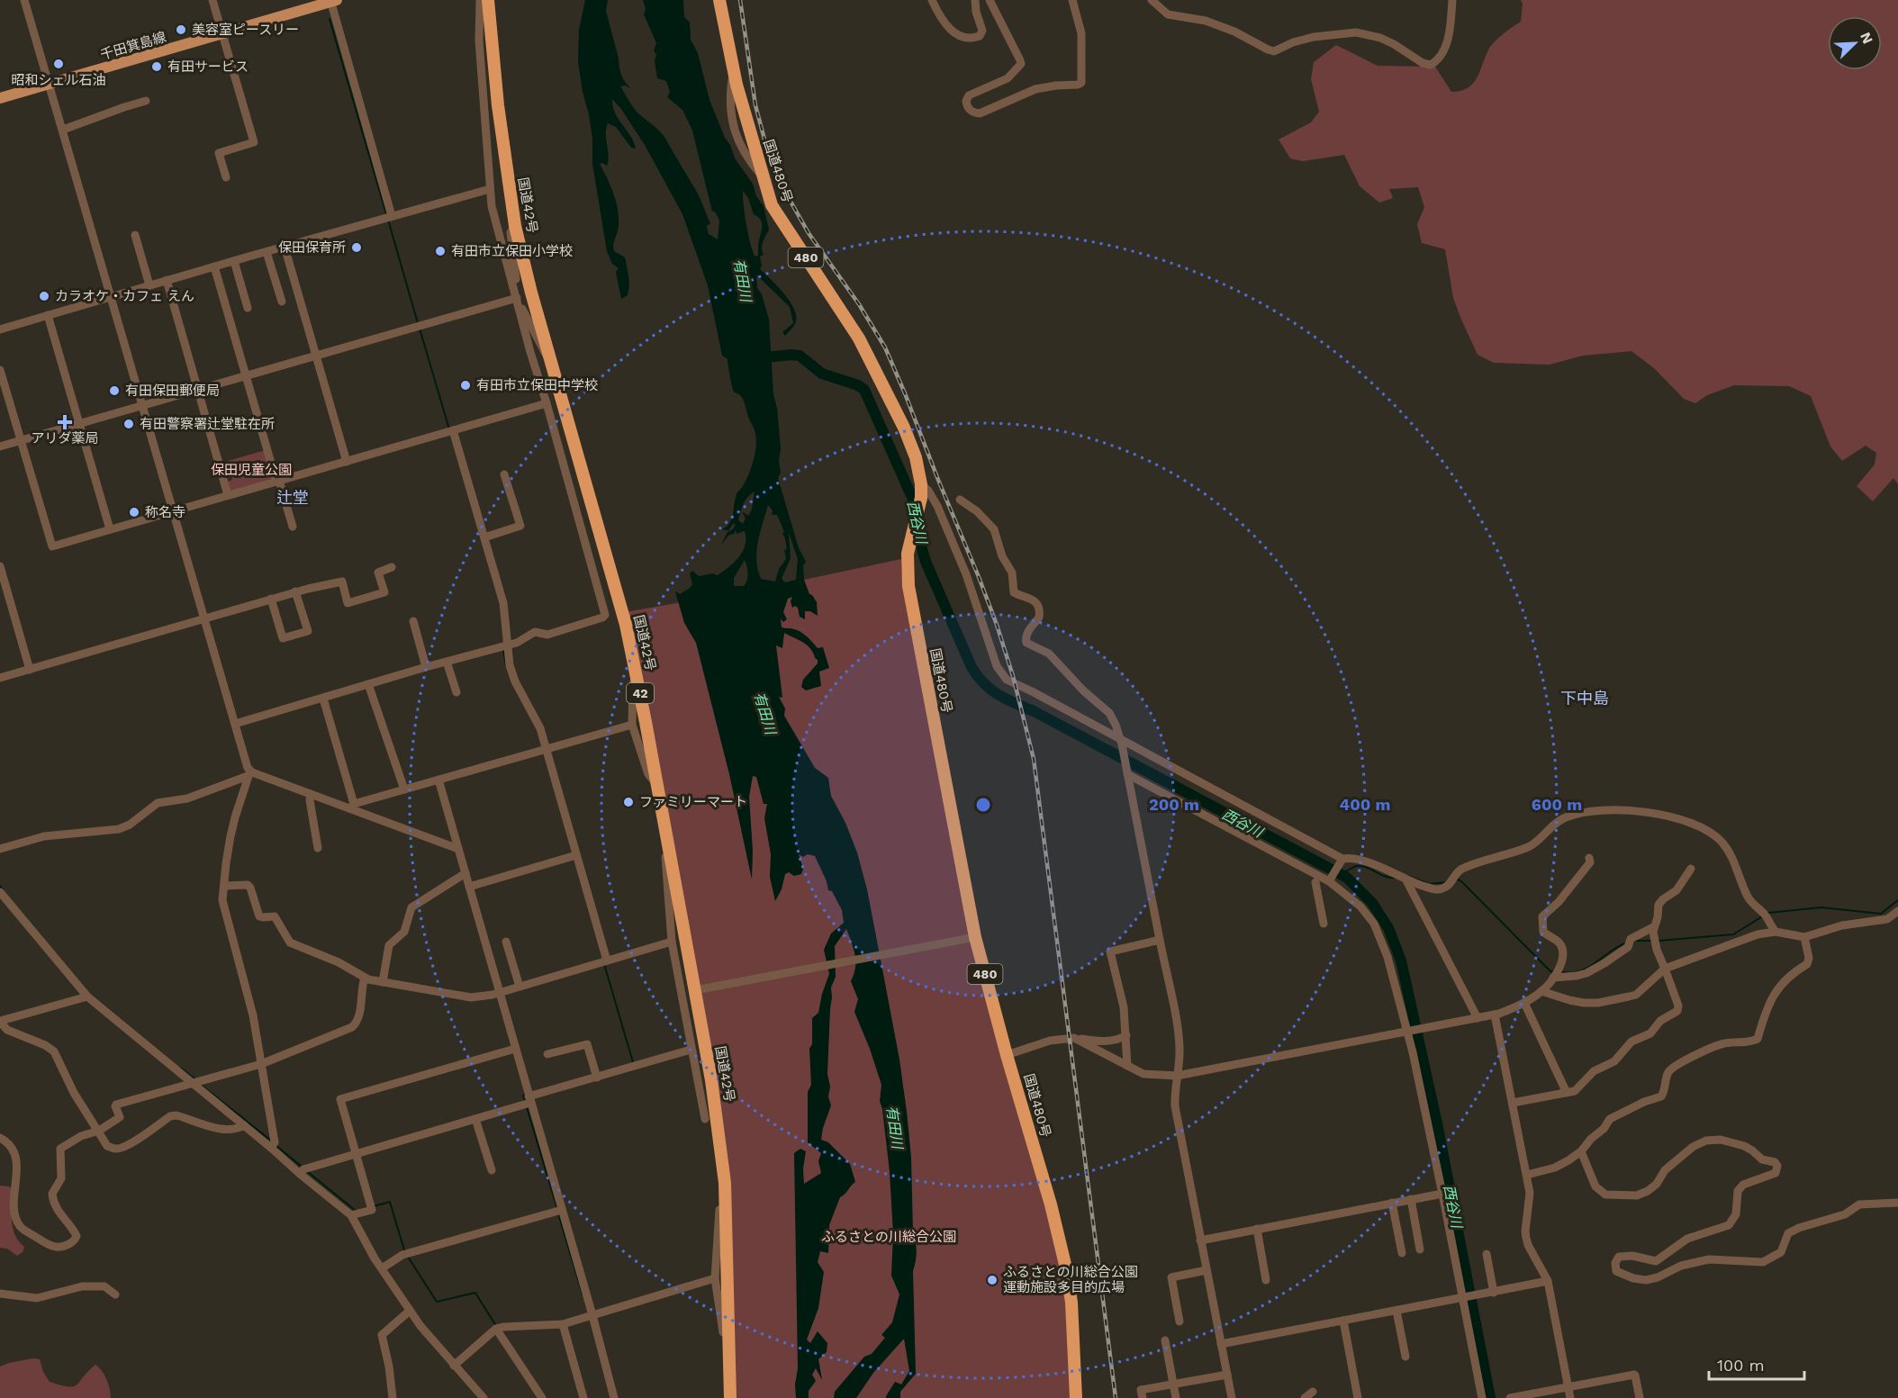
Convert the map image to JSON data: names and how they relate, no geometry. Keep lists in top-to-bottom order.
{
  "streets": {
    "highway": [
      "国道480号",
      "国道42号",
      "480",
      "42"
    ],
    "main road": ["千田箕島線"]
  },
  "districts": ["辻堂", "下中島"],
  "water": ["有田川", "西谷川"],
  "parks": ["保田児童公園", "ふるさとの川総合公園"],
  "places": {
    "other": [
      "美容室ピースリー",
      "昭和シェル石油",
      "有田サービス",
      "保田保育所",
      "有田市立保田小学校",
      "カラオケ・カフェ えん",
      "有田市立保田中学校",
      "有田保田郵便局",
      "有田警察署辻堂駐在所",
      "称名寺",
      "ファミリーマート",
      "ふるさとの川総合公園 運動施設多目的広場"
    ],
    "health": ["アリダ薬局"]
  },
  "scale_bar": "100 m",
  "north": "top right",
  "rings": ["200 m", "400 m", "600 m"]
}
